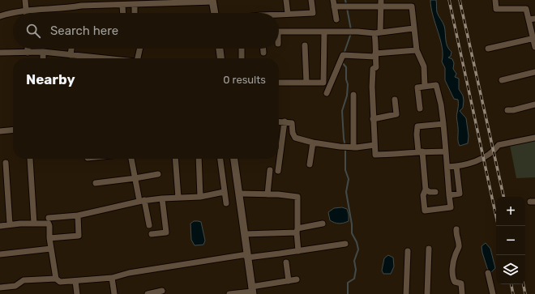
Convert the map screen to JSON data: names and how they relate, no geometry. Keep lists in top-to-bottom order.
{
  "page": {
    "search": "Search here",
    "heading": ["Nearby", "0 results"],
    "map_buttons": ["+", "−"]
  }
}
